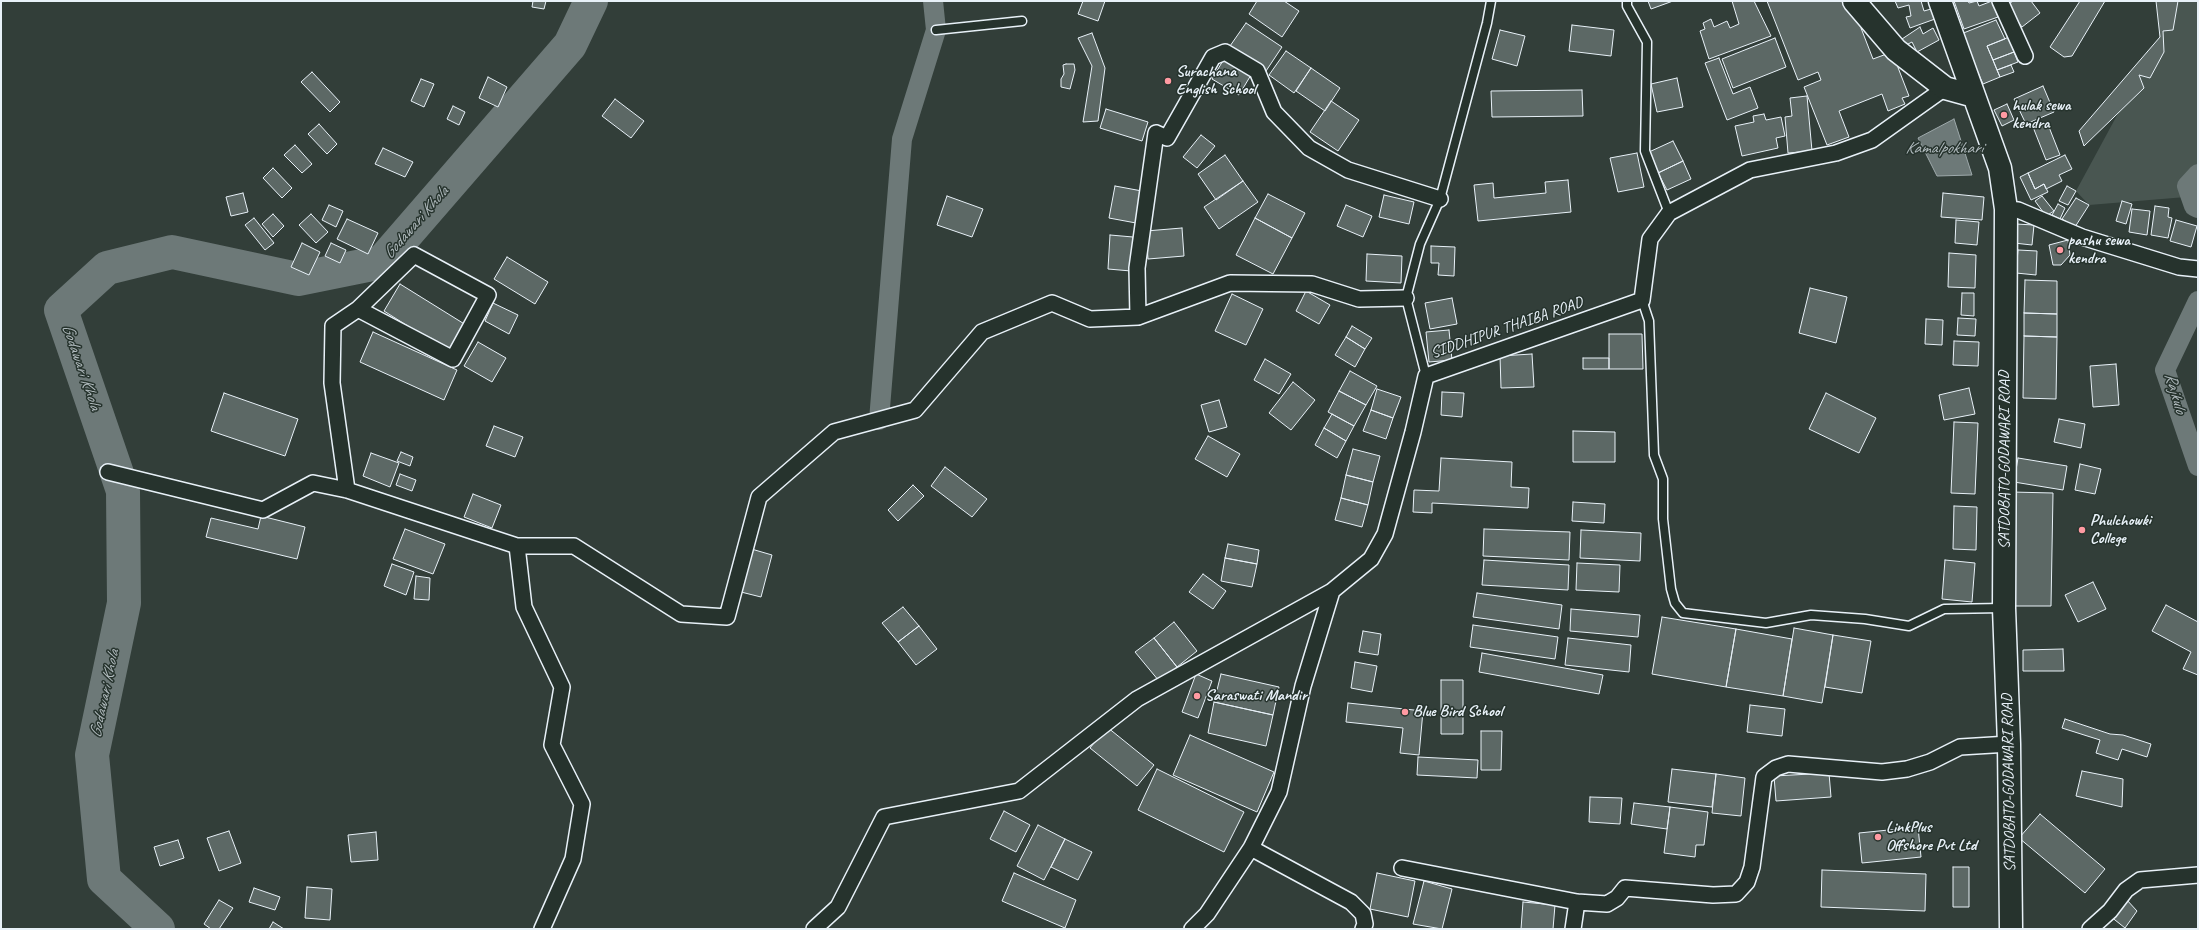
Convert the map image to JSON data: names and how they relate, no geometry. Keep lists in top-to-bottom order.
{
  "streets": {
    "street": ["SIDDHIPUR THAIBA ROAD", "SATDOBATO-GODAWARI ROAD"]
  },
  "water": ["Kamalpokhari", "Godawari Khola", "Rajkulo"],
  "places": [
    "Surachana English School",
    "hulak sewa kendra",
    "pashu sewa kendra",
    "Phulchowki College",
    "Saraswati Mandir",
    "Blue Bird School",
    "LinkPlus Offshore Pvt Ltd"
  ]
}
